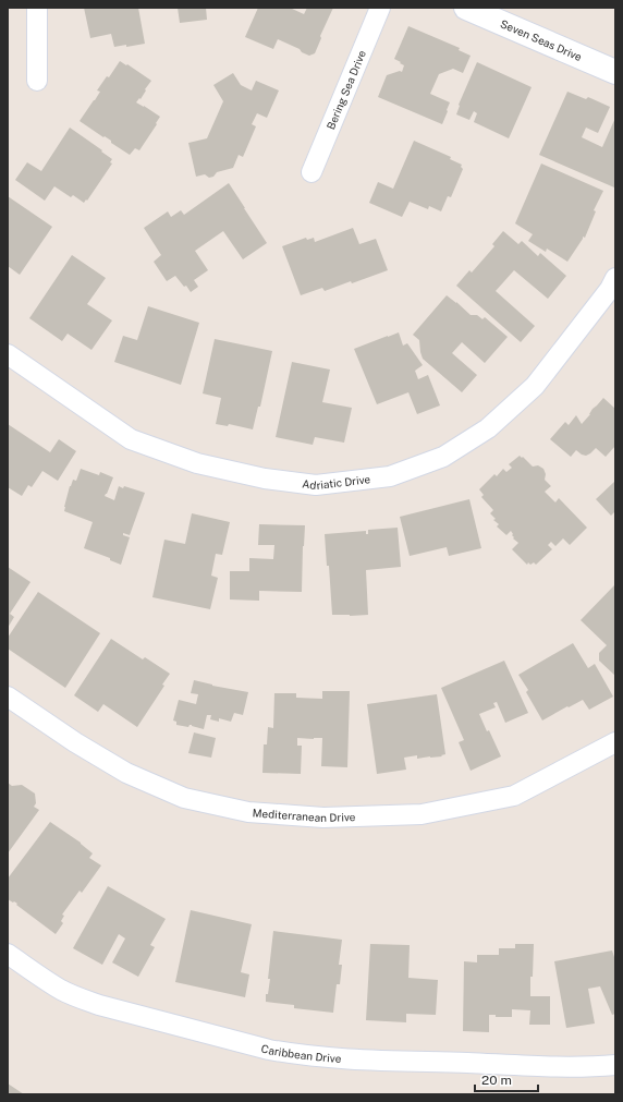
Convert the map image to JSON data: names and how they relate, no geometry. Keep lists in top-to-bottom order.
{
  "streets": {
    "street": [
      "Seven Seas Drive",
      "Bering Sea Drive",
      "Adriatic Drive",
      "Mediterranean Drive",
      "Caribbean Drive"
    ]
  },
  "scale_bar": "20 m"
}
